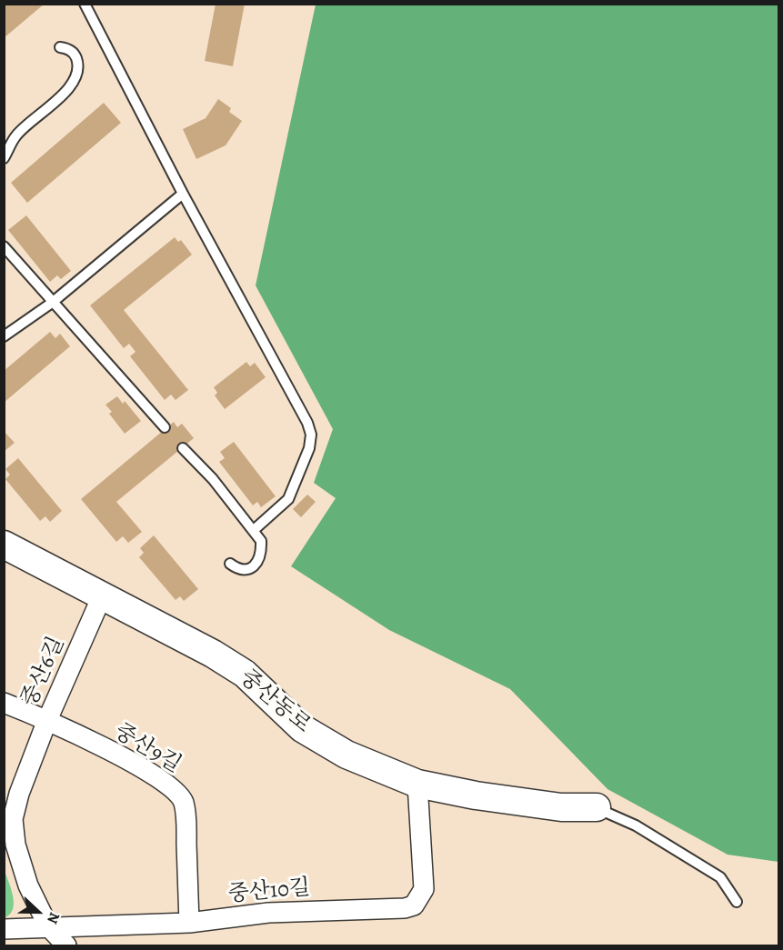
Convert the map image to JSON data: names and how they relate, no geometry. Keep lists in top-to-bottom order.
{
  "streets": {
    "street": [
      "중산6길",
      "중산동로",
      "중산9길",
      "중산10길"
    ]
  },
  "crossings": [
    ["중산6길", "중산동로"],
    ["중산6길", "중산9길"],
    ["중산6길", "중산10길"],
    ["중산동로", "중산10길"],
    ["중산9길", "중산10길"]
  ],
  "north": "right"
}
